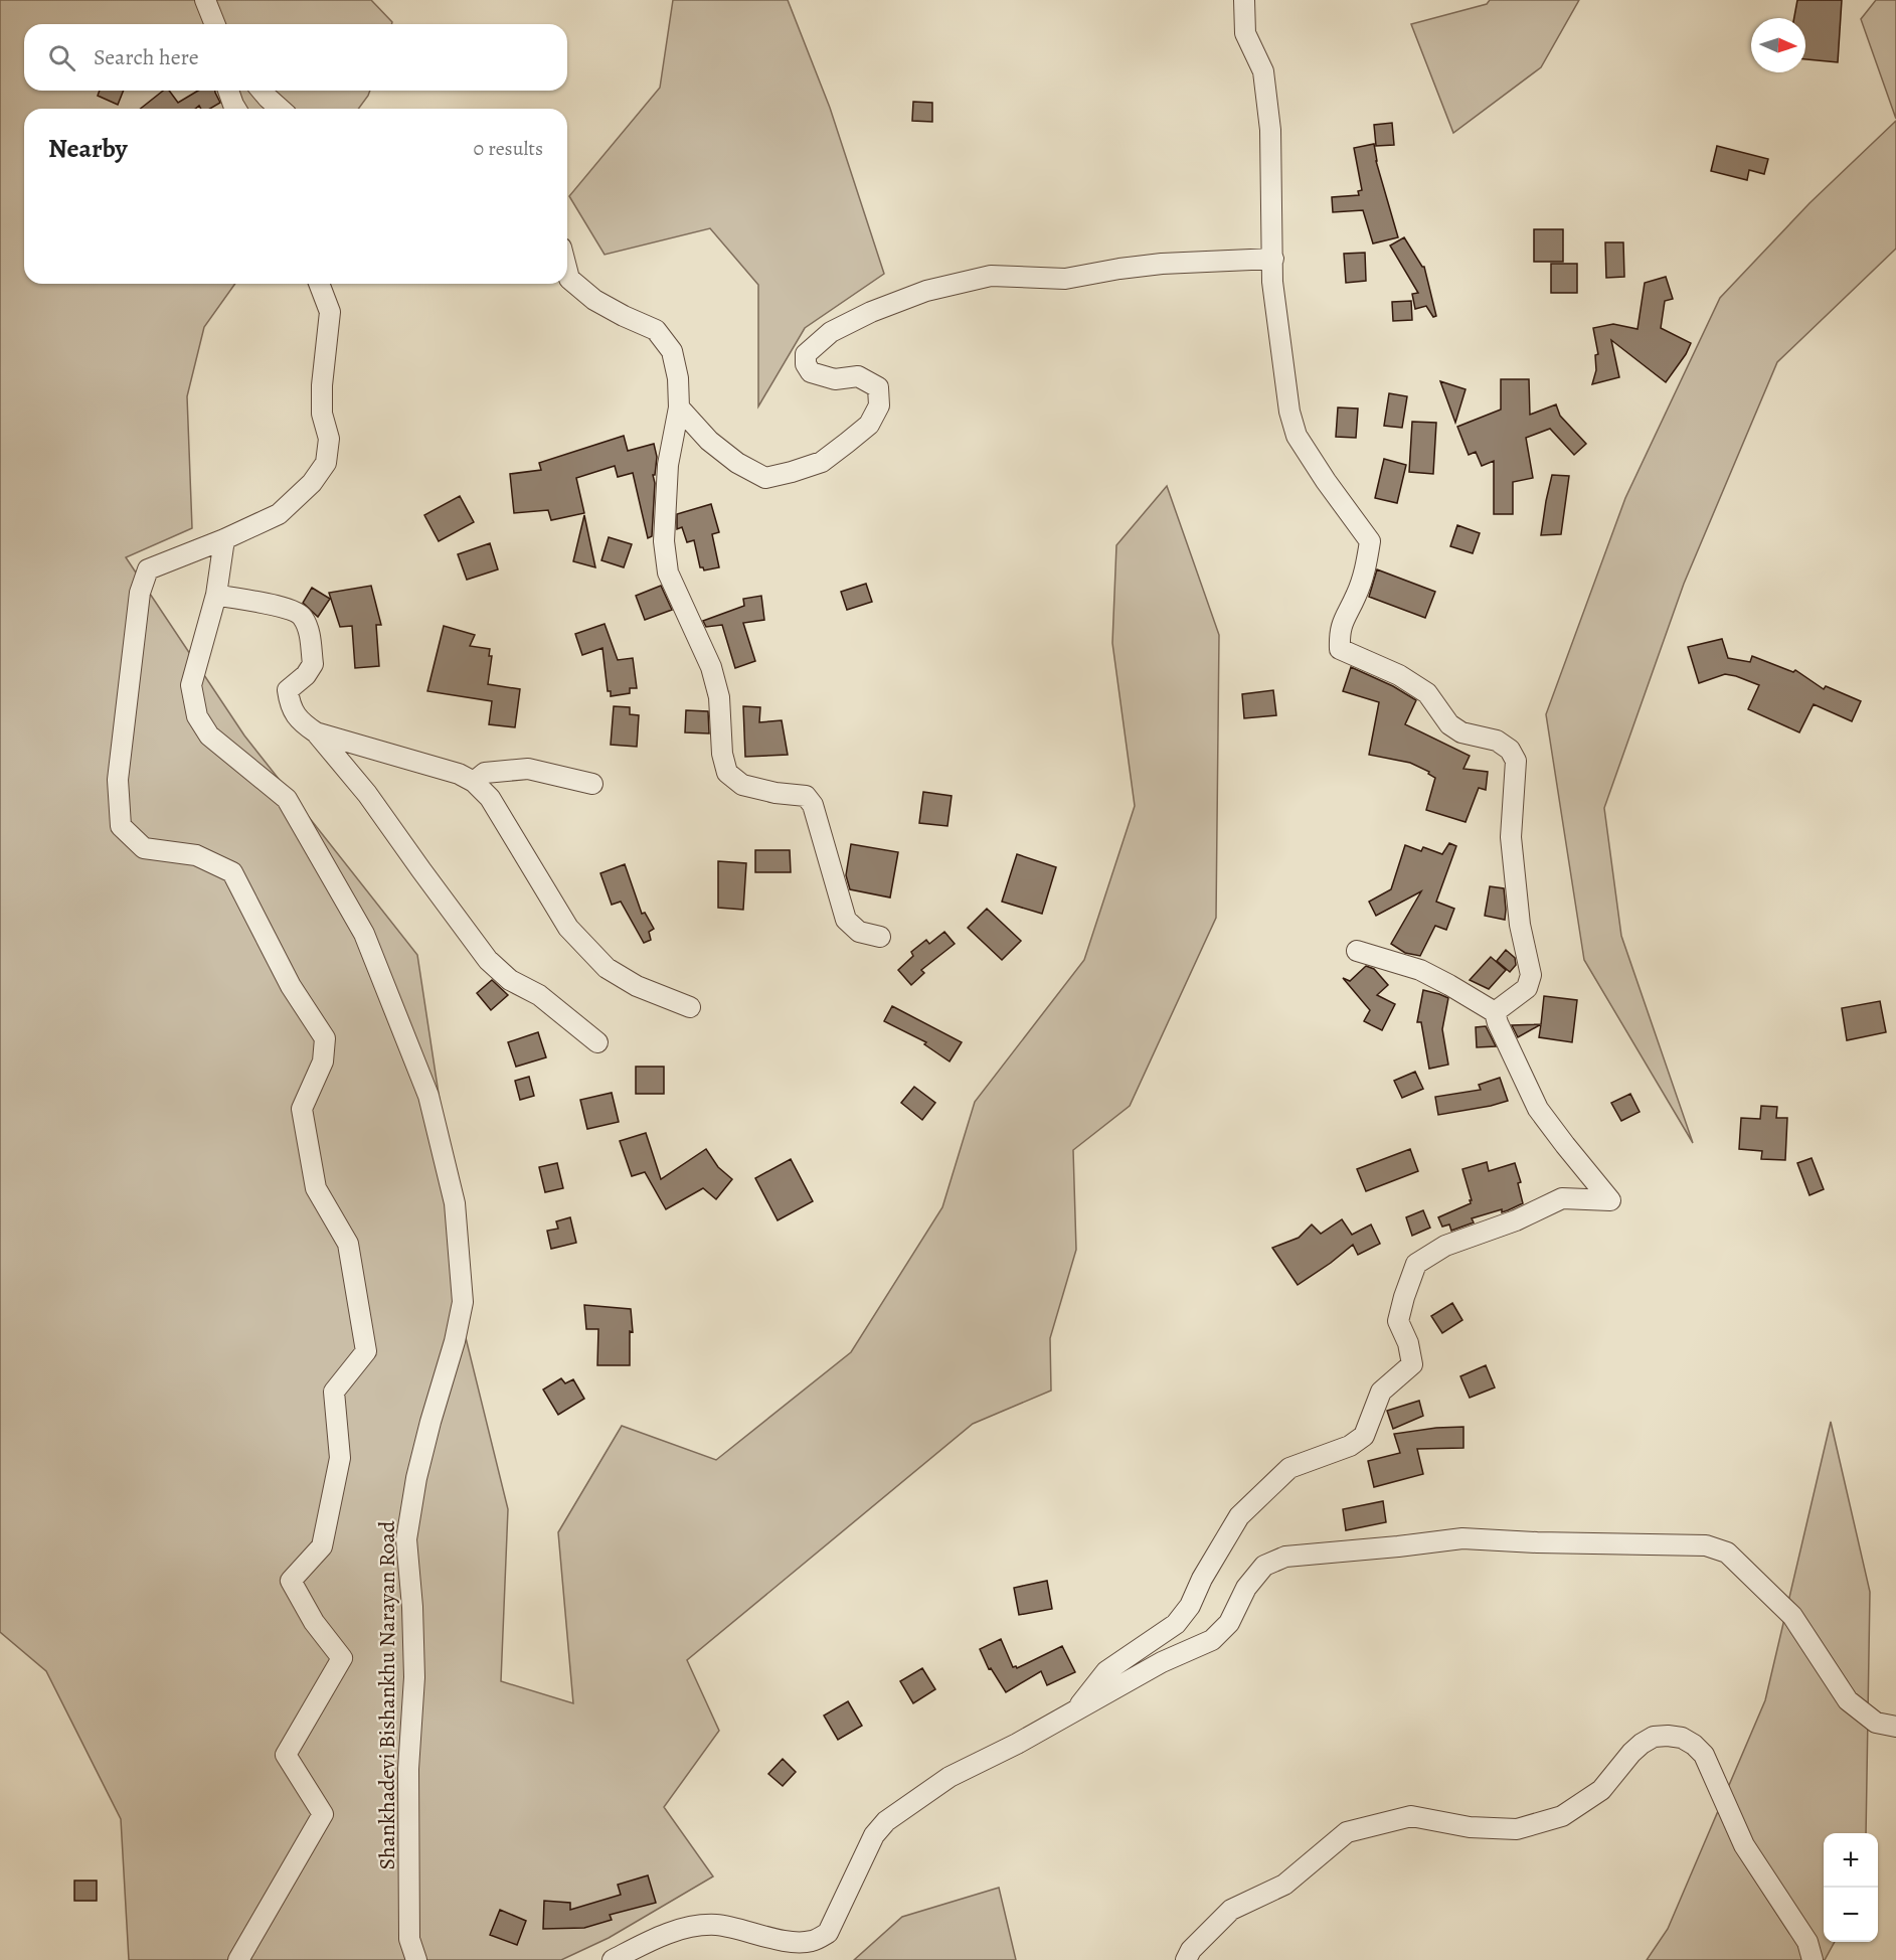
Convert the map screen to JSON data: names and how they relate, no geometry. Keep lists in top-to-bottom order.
{
  "streets": {
    "street": ["Shankhadevi Bishankhu Narayan Road"]
  },
  "north": "right",
  "page": {
    "search": "Search here",
    "heading": ["Nearby", "0 results"],
    "map_buttons": ["+", "−"]
  }
}
